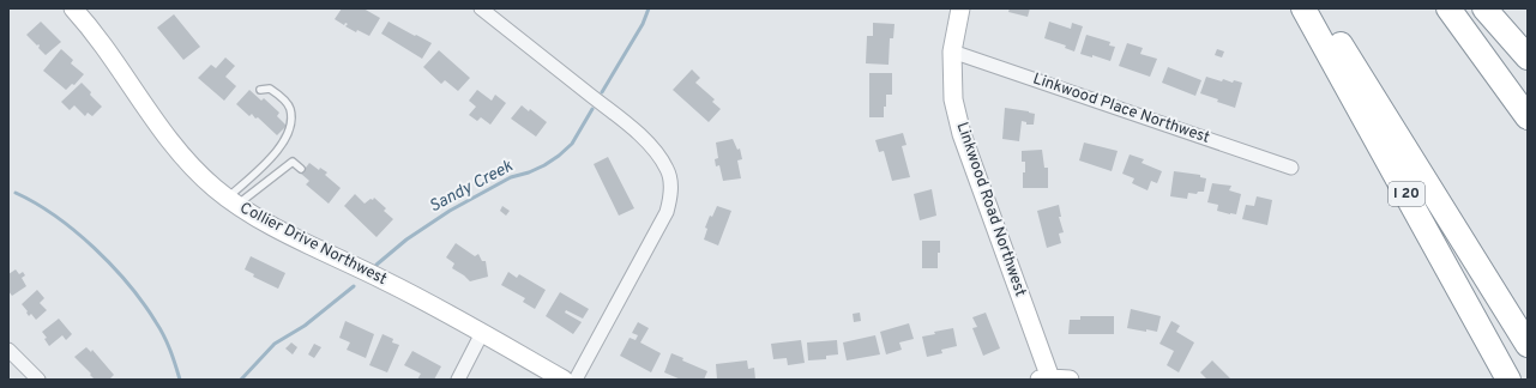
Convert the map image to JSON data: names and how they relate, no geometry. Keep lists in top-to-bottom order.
{
  "streets": {
    "highway": ["I 20"],
    "main road": ["Linkwood Road Northwest", "Collier Drive Northwest"],
    "street": ["Linkwood Place Northwest"]
  },
  "crossings": [
    ["Linkwood Place Northwest", "Linkwood Road Northwest"]
  ],
  "water": ["Sandy Creek"]
}
